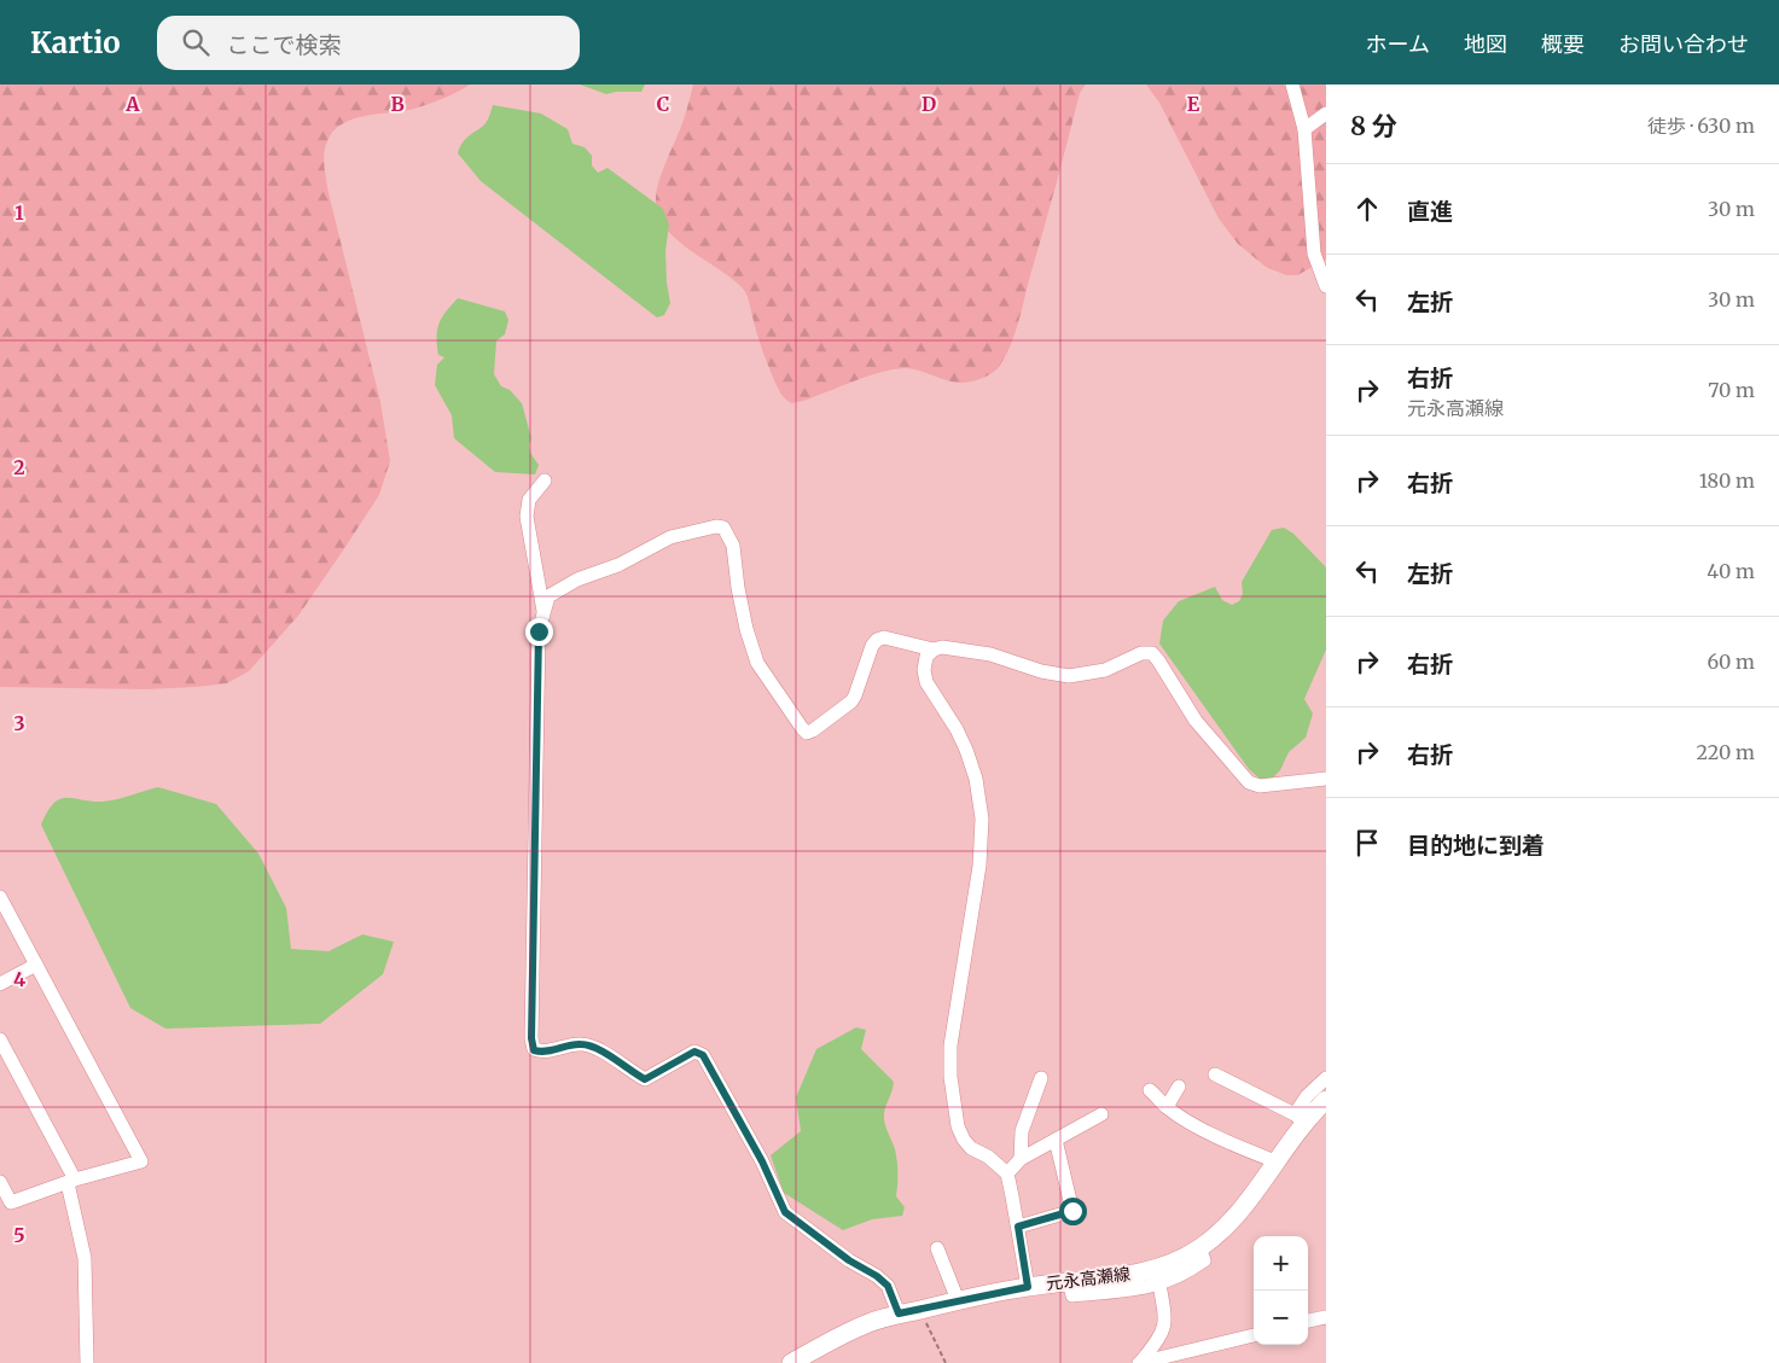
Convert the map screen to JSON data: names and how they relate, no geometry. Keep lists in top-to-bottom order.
{
  "streets": {
    "main road": ["元永高瀬線"]
  },
  "page": {
    "header": "Kartio",
    "search": "ここで検索",
    "nav": [
      "ホーム",
      "地図",
      "概要",
      "お問い合わせ"
    ],
    "heading": ["8 分", "徒歩 · 630 m"],
    "list": [
      ["直進", "30 m"],
      ["左折", "30 m"],
      ["右折", "元永高瀬線", "70 m"],
      ["右折", "180 m"],
      ["左折", "40 m"],
      ["右折", "60 m"],
      ["右折", "220 m"],
      "目的地に到着"
    ],
    "map_buttons": ["+", "−"]
  },
  "grid": {
    "columns": [
      "A",
      "B",
      "C",
      "D",
      "E"
    ],
    "rows": [
      "1",
      "2",
      "3",
      "4",
      "5"
    ]
  }
}
